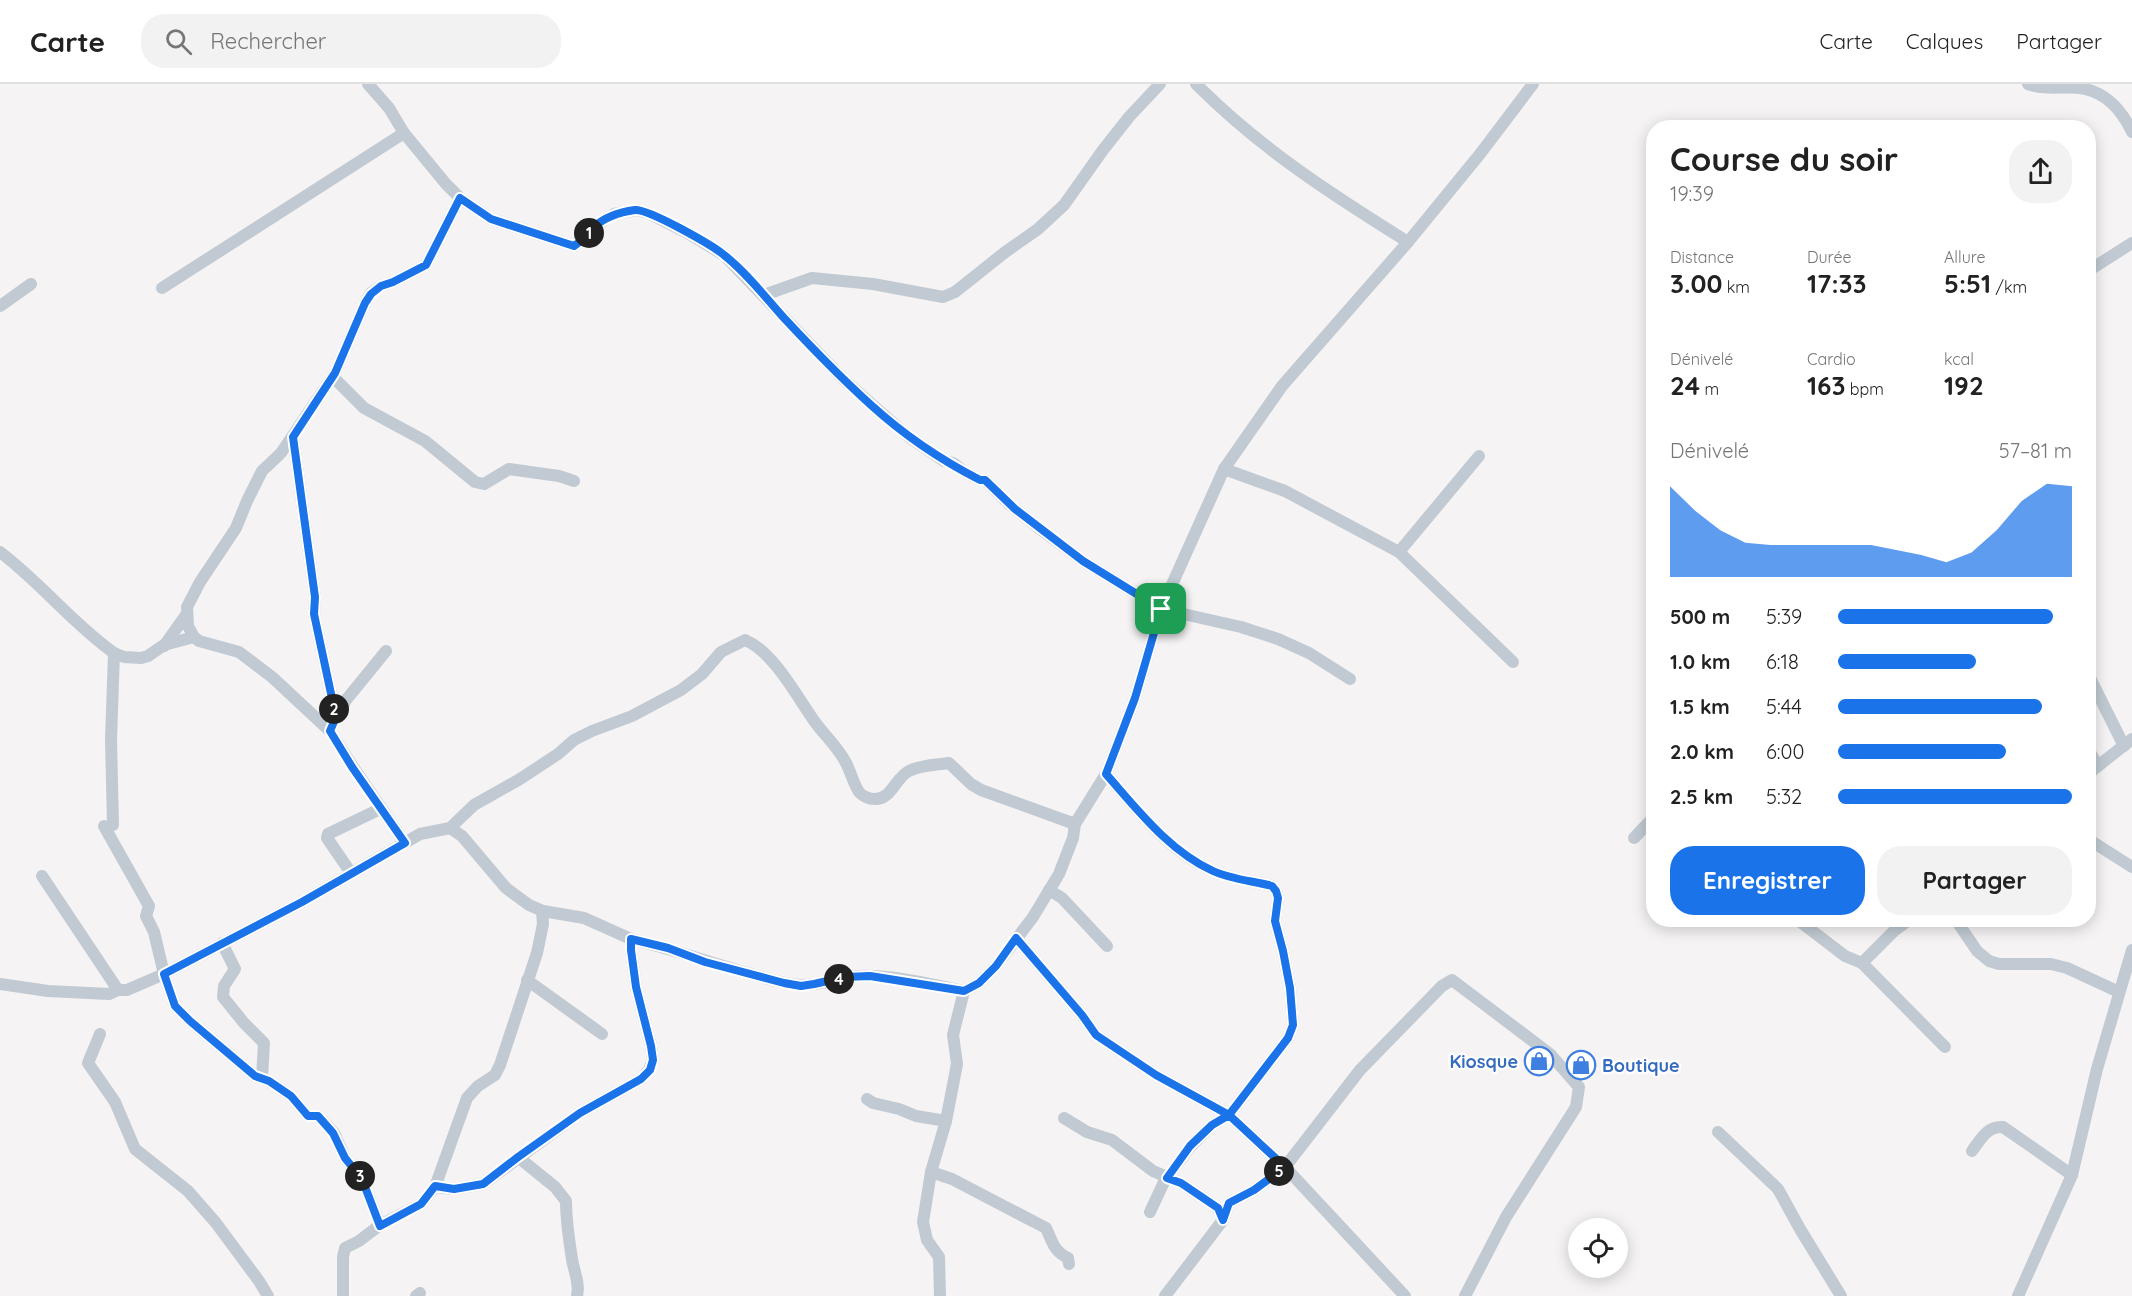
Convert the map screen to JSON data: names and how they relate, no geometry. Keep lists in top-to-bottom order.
{
  "places": {
    "shop": ["Kiosque", "Boutique"]
  },
  "page": {
    "header": "Carte",
    "search": "Rechercher",
    "nav": ["Carte", "Calques", "Partager"],
    "heading": ["Course du soir", "19:39"],
    "pins": [
      "1",
      "2",
      "4",
      "5",
      "3"
    ],
    "stats": [
      ["Distance", "3.00 km"],
      ["Durée", "17:33"],
      ["Allure", "5:51 /km"],
      ["Dénivelé", "24 m"],
      ["Cardio", "163 bpm"],
      ["kcal", "192"]
    ],
    "chart": ["Dénivelé", "57–81 m"],
    "list": [
      {
        "name": "500 m",
        "note": "5:39"
      },
      {
        "name": "1.0 km",
        "note": "6:18"
      },
      {
        "name": "1.5 km",
        "note": "5:44"
      },
      {
        "name": "2.0 km",
        "note": "6:00"
      },
      {
        "name": "2.5 km",
        "note": "5:32"
      }
    ],
    "buttons": ["Enregistrer", "Partager"]
  }
}
